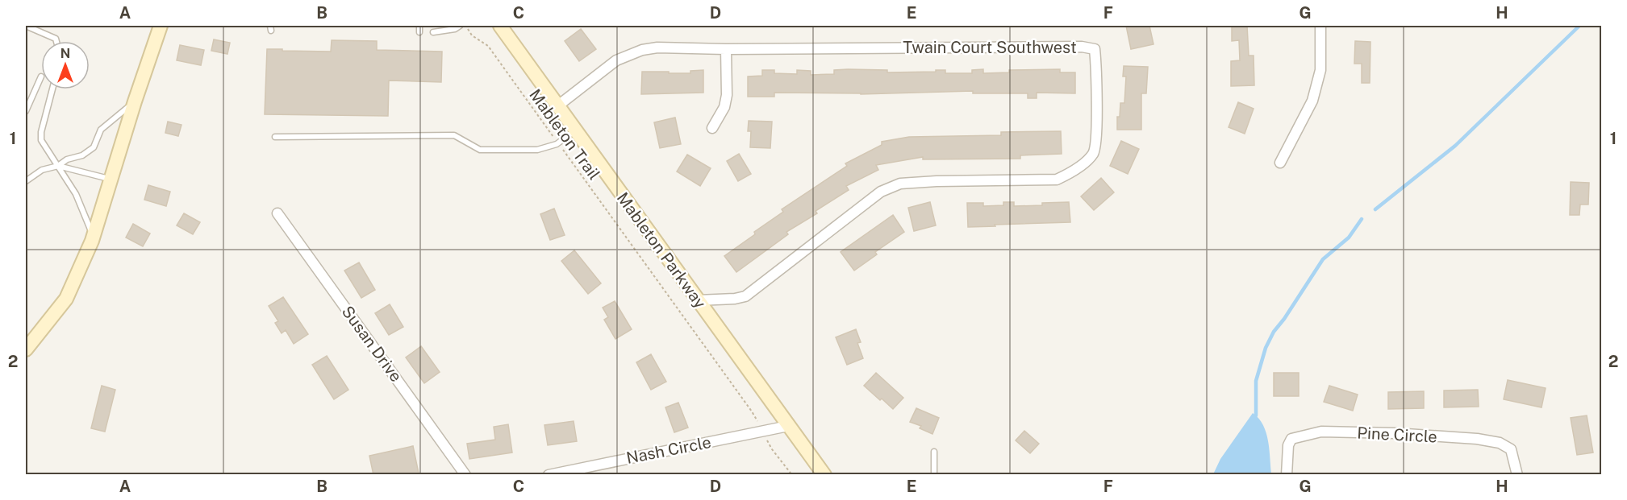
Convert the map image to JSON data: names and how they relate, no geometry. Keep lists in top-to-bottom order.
{
  "streets": {
    "main road": ["Mableton Parkway"],
    "street": [
      "Twain Court Southwest",
      "Susan Drive",
      "Pine Circle",
      "Nash Circle"
    ],
    "path": ["Mableton Trail"]
  },
  "crossings": [
    ["Twain Court Southwest", "Mableton Parkway"],
    ["Mableton Trail", "Nash Circle"],
    ["Mableton Parkway", "Nash Circle"]
  ],
  "north": "top",
  "grid": {
    "columns": [
      "A",
      "B",
      "C",
      "D",
      "E",
      "F",
      "G",
      "H"
    ],
    "rows": ["1", "2"]
  }
}
